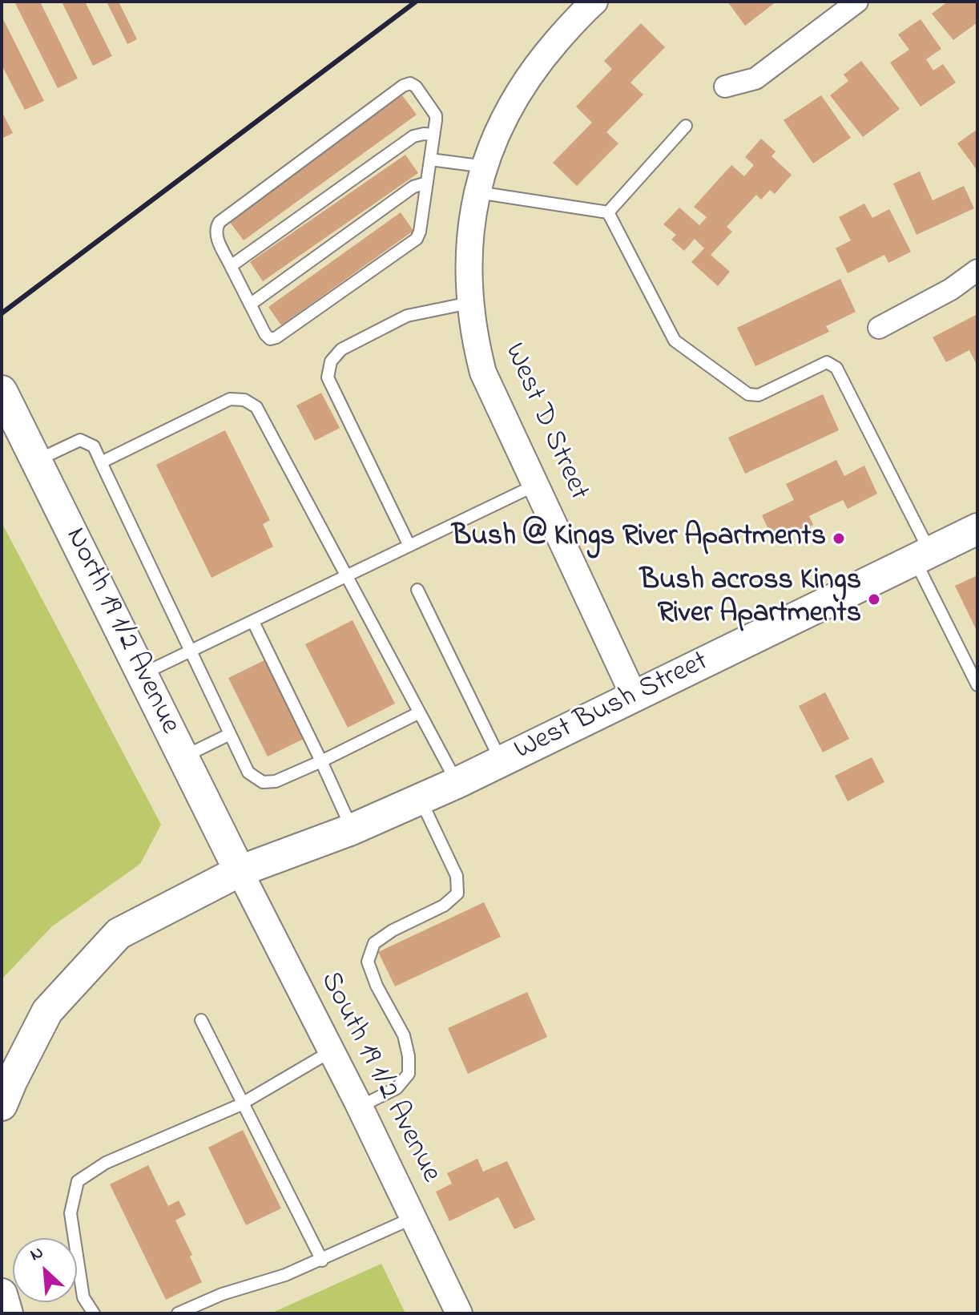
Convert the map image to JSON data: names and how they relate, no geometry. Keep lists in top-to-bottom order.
{
  "streets": {
    "main road": ["North 19 1/2 Avenue", "West Bush Street"],
    "street": ["West D Street", "South 19 1/2 Avenue"]
  },
  "crossings": [
    ["West D Street", "West Bush Street"],
    ["North 19 1/2 Avenue", "West Bush Street"],
    ["North 19 1/2 Avenue", "South 19 1/2 Avenue"],
    ["West Bush Street", "South 19 1/2 Avenue"]
  ],
  "places": ["Bush @ Kings River Apartments", "Bush across Kings River Apartments"],
  "north": "top left"
}
